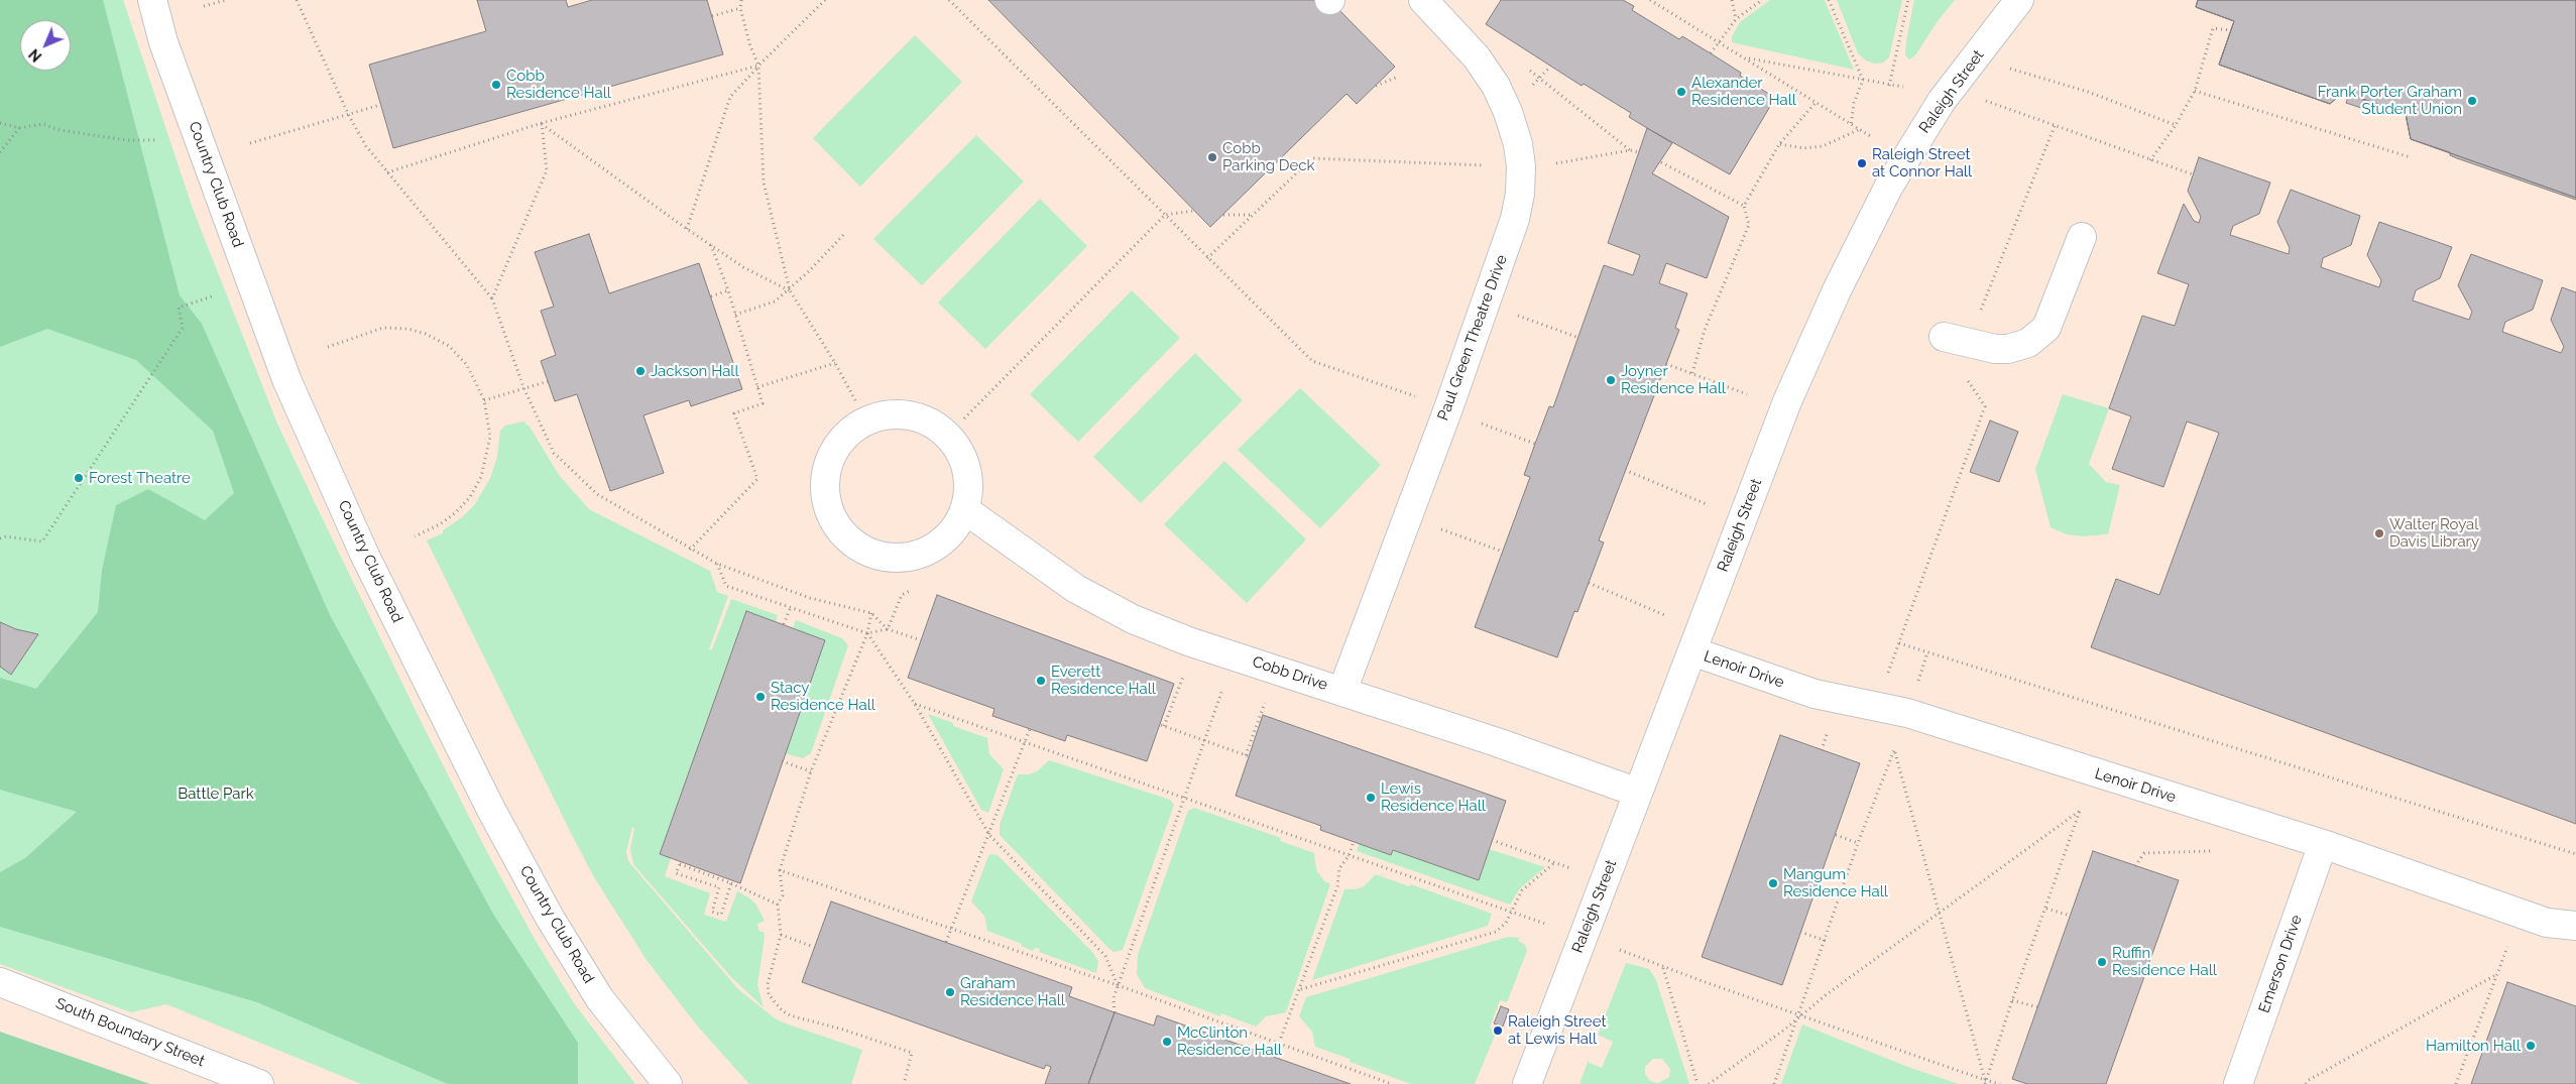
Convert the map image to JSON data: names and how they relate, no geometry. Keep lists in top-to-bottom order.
{
  "streets": {
    "street": [
      "Raleigh Street",
      "Country Club Road",
      "Paul Green Theatre Drive",
      "Lenoir Drive",
      "Cobb Drive",
      "Emerson Drive",
      "South Boundary Street"
    ]
  },
  "crossings": [
    ["Raleigh Street", "Lenoir Drive"],
    ["Raleigh Street", "Cobb Drive"],
    ["Paul Green Theatre Drive", "Cobb Drive"],
    ["Lenoir Drive", "Emerson Drive"]
  ],
  "parks": ["Battle Park"],
  "places": [
    "Cobb Residence Hall",
    "Alexander Residence Hall",
    "Frank Porter Graham Student Union",
    "Cobb Parking Deck",
    "Raleigh Street at Connor Hall",
    "Jackson Hall",
    "Joyner Residence Hall",
    "Forest Theatre",
    "Walter Royal Davis Library",
    "Everett Residence Hall",
    "Stacy Residence Hall",
    "Lewis Residence Hall",
    "Mangum Residence Hall",
    "Ruffin Residence Hall",
    "Graham Residence Hall",
    "Raleigh Street at Lewis Hall",
    "McClinton Residence Hall",
    "Hamilton Hall"
  ],
  "north": "bottom left"
}
